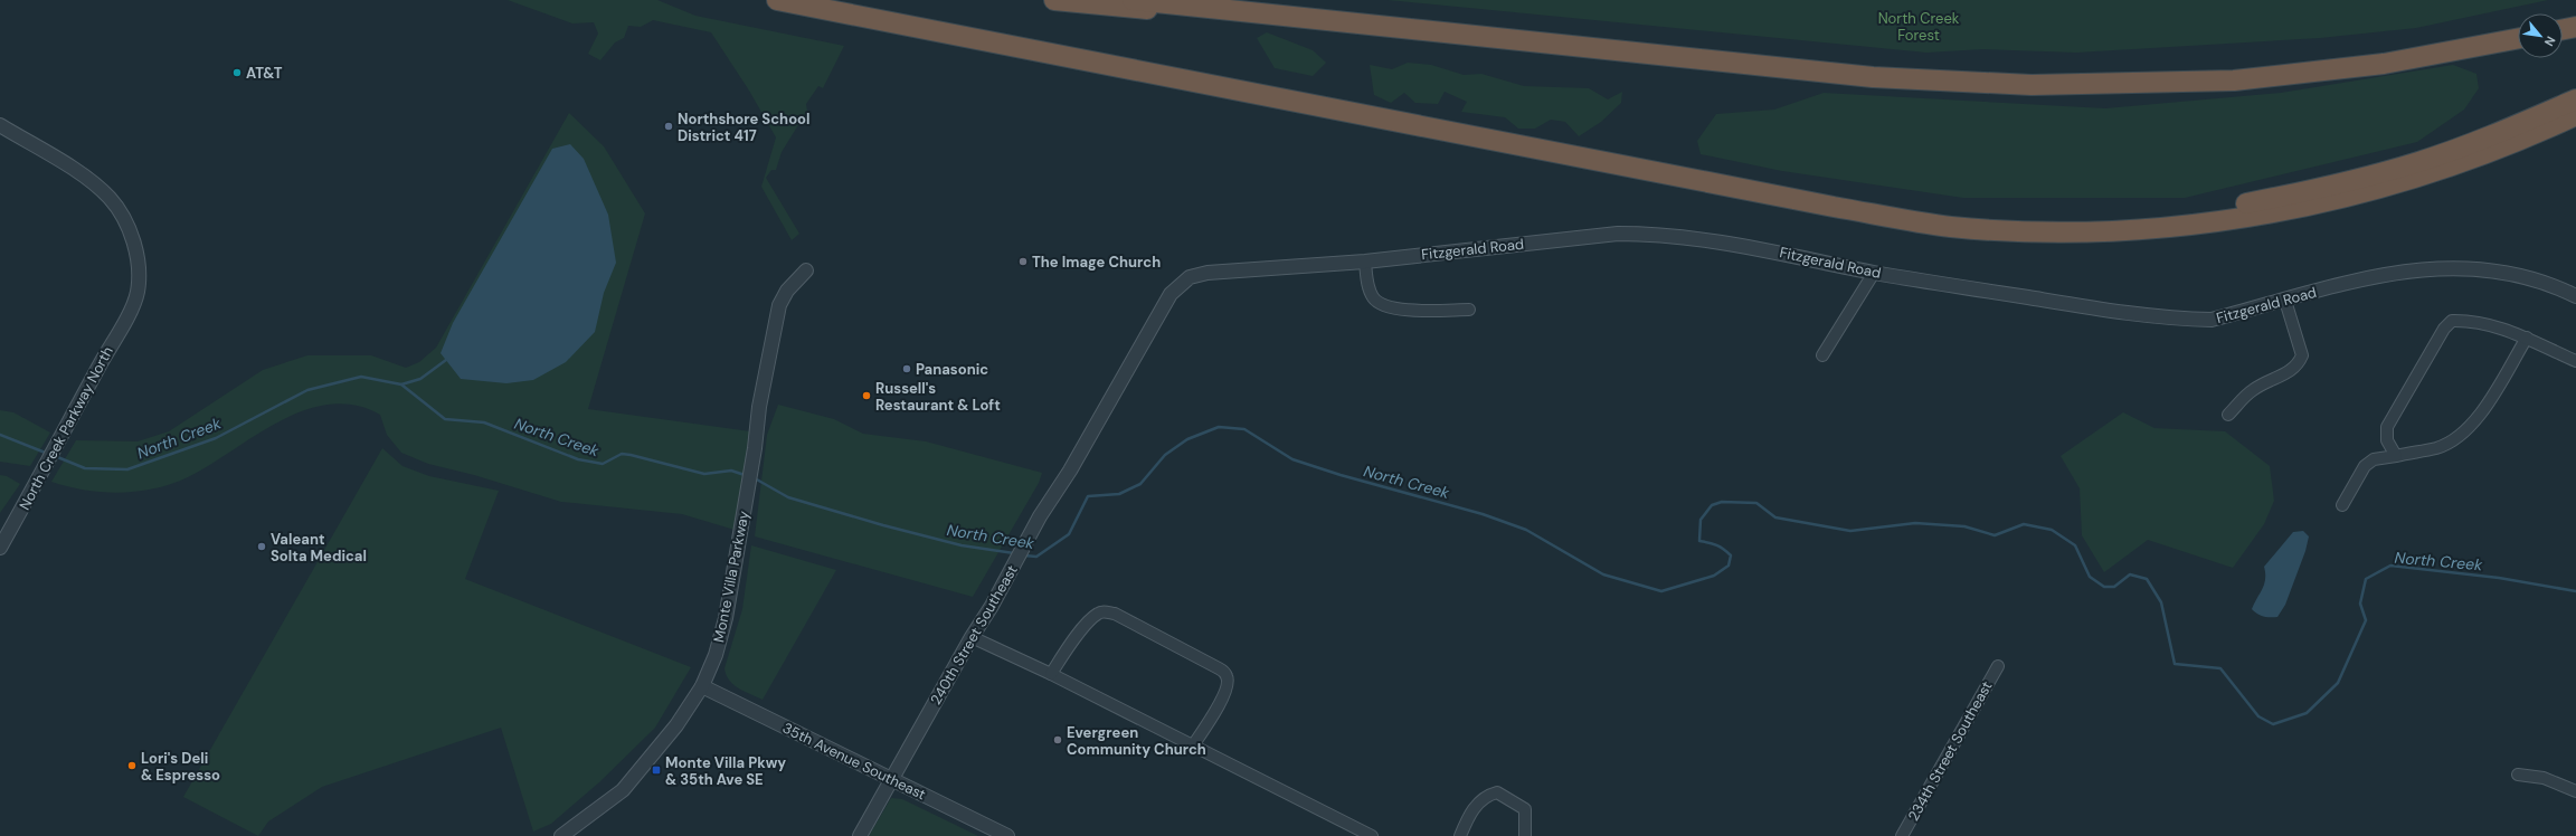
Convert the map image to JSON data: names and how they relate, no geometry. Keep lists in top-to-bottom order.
{
  "streets": {
    "street": [
      "Fitzgerald Road",
      "North Creek Parkway North",
      "Monte Villa Parkway",
      "240th Street Southeast",
      "234th Street Southeast",
      "35th Avenue Southeast"
    ]
  },
  "crossings": [
    ["Fitzgerald Road", "240th Street Southeast"],
    ["Monte Villa Parkway", "35th Avenue Southeast"],
    ["240th Street Southeast", "35th Avenue Southeast"]
  ],
  "water": ["North Creek"],
  "parks": ["North Creek Forest"],
  "places": {
    "other": [
      "AT&T",
      "Northshore School District 417",
      "The Image Church",
      "Panasonic",
      "Russell's Restaurant & Loft",
      "Valeant Solta Medical",
      "Evergreen Community Church",
      "Lori's Deli & Espresso"
    ],
    "transit": ["Monte Villa Pkwy & 35th Ave SE"]
  },
  "north": "bottom right"
}
